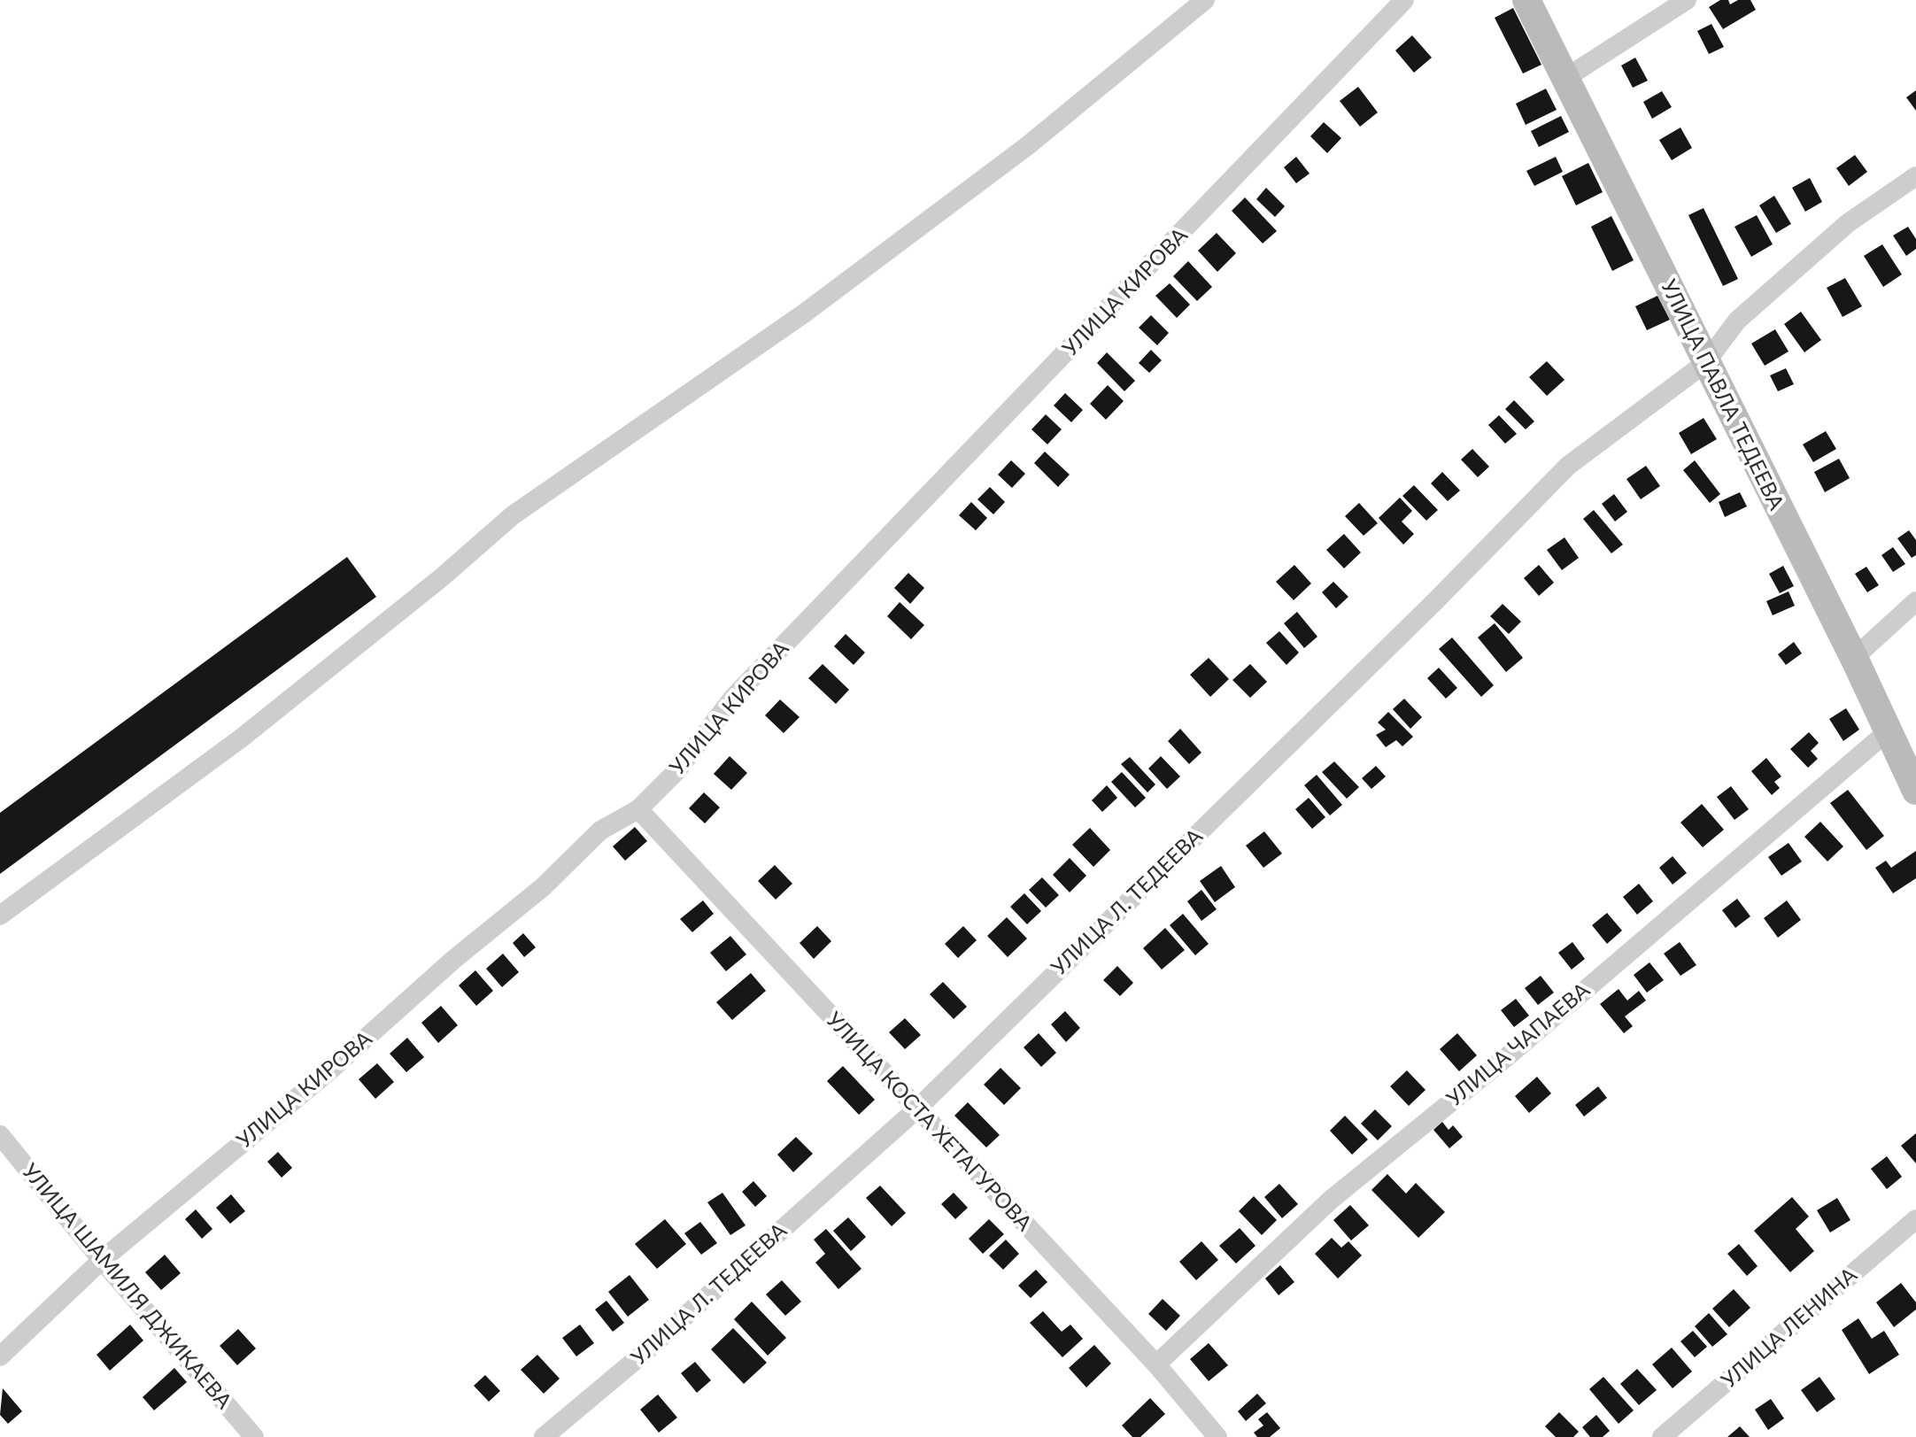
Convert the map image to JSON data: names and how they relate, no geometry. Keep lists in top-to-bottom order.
{
  "streets": {
    "main road": ["УЛИЦА ПАВЛА ТЕДЕЕВА"],
    "street": [
      "УЛИЦА КИРОВА",
      "УЛИЦА Л. ТЕДЕЕВА",
      "УЛИЦА ЧАПАЕВА",
      "УЛИЦА КОСТА ХЕТАГУРОВА",
      "УЛИЦА ШАМИЛЯ ДЖИКАЕВА",
      "УЛИЦА ЛЕНИНА"
    ]
  },
  "crossings": [
    ["УЛИЦА КИРОВА", "УЛИЦА КОСТА ХЕТАГУРОВА"],
    ["УЛИЦА КИРОВА", "УЛИЦА ШАМИЛЯ ДЖИКАЕВА"],
    ["УЛИЦА ПАВЛА ТЕДЕЕВА", "УЛИЦА Л. ТЕДЕЕВА"],
    ["УЛИЦА ПАВЛА ТЕДЕЕВА", "УЛИЦА ЧАПАЕВА"],
    ["УЛИЦА Л. ТЕДЕЕВА", "УЛИЦА КОСТА ХЕТАГУРОВА"],
    ["УЛИЦА ЧАПАЕВА", "УЛИЦА КОСТА ХЕТАГУРОВА"]
  ]
}
